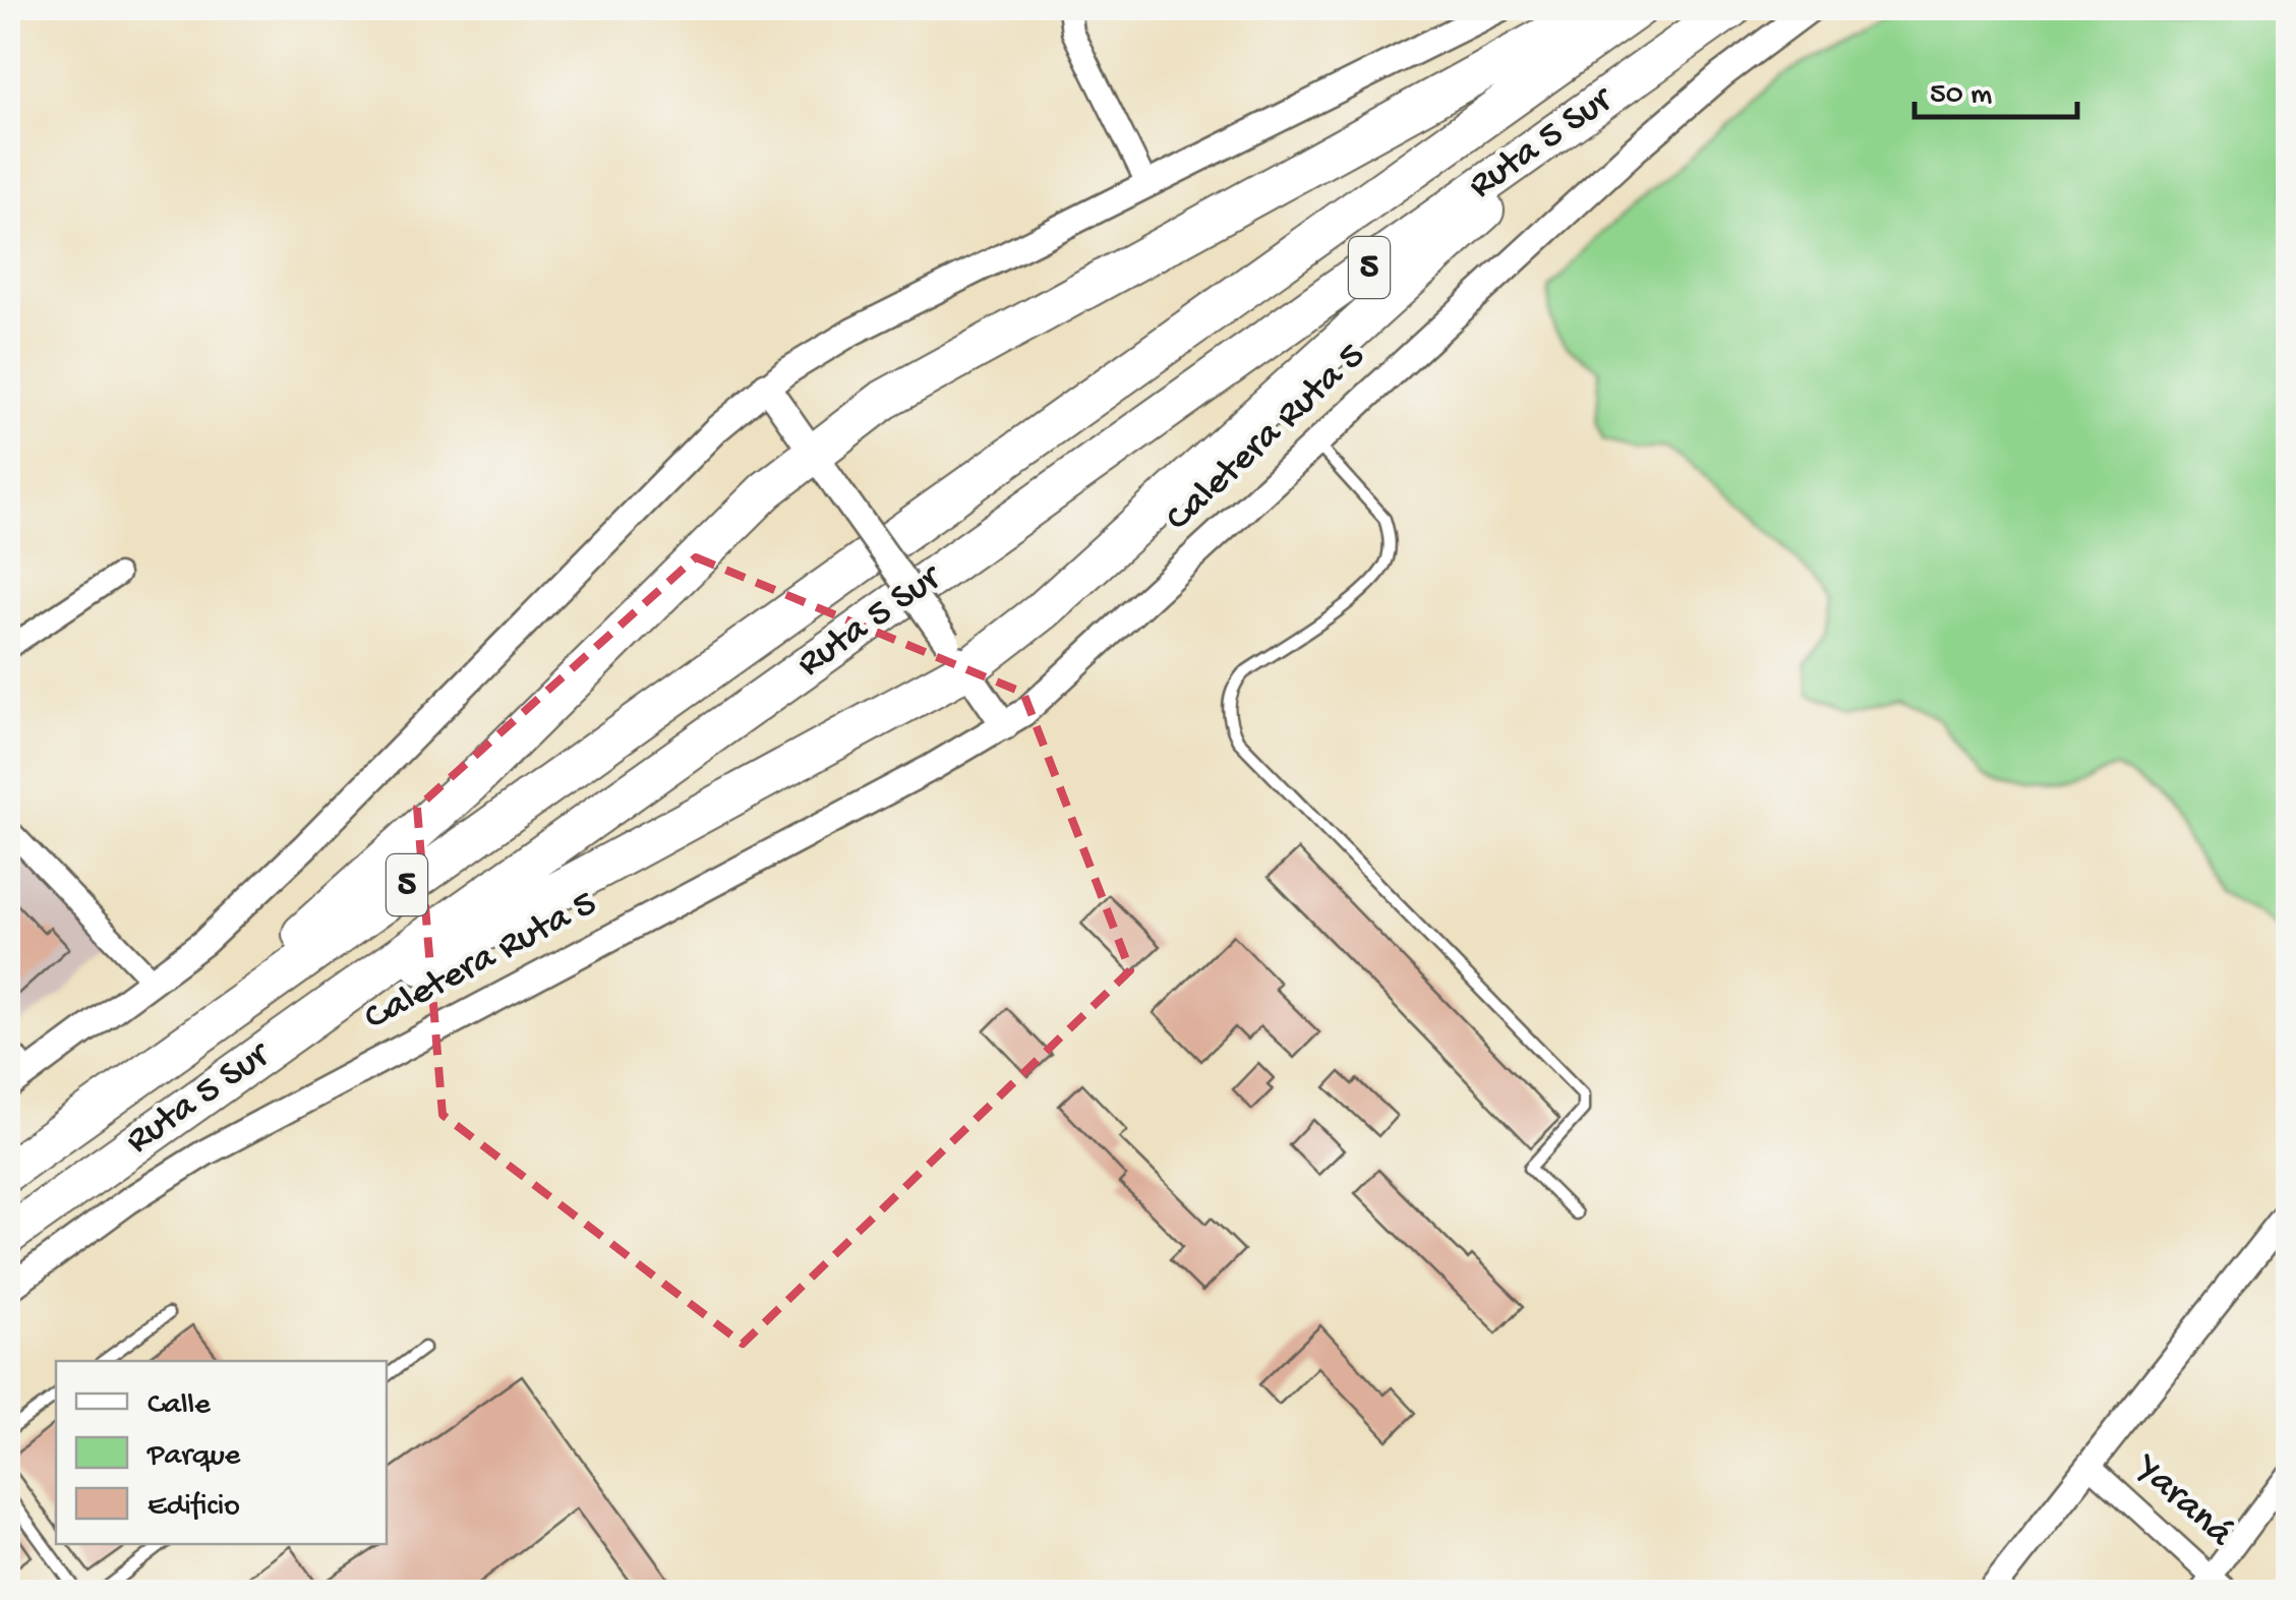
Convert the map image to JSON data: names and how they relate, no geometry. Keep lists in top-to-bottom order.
{
  "streets": {
    "highway": ["Ruta 5 Sur", "5"],
    "street": ["Caletera Ruta 5", "Yaraná"]
  },
  "legend": ["Calle", "Parque", "Edificio"],
  "scale_bar": "50 m"
}
